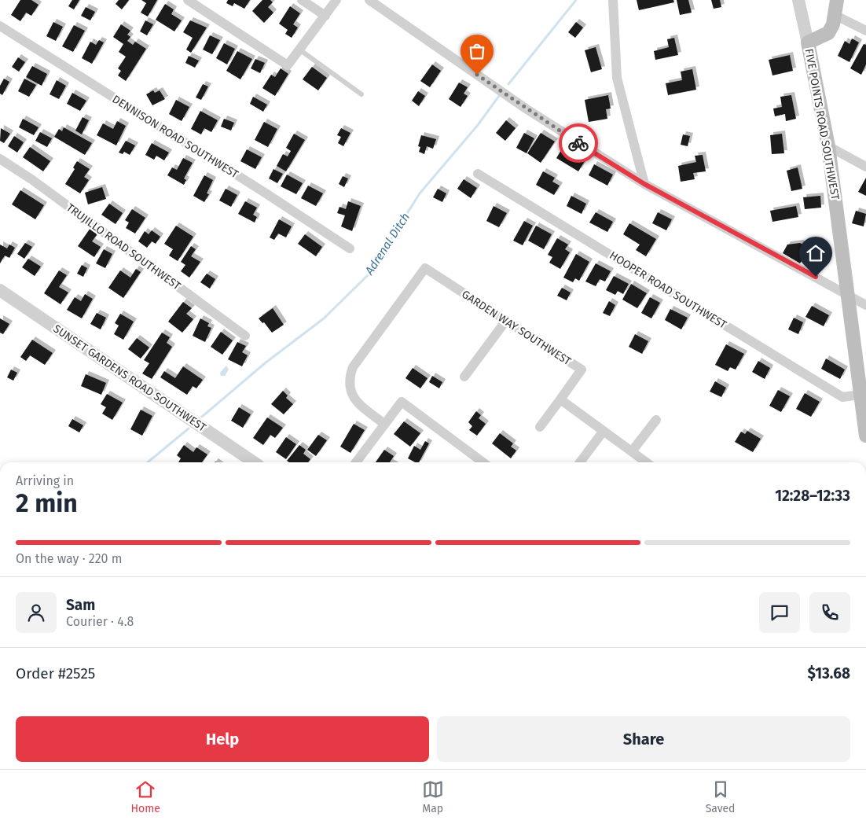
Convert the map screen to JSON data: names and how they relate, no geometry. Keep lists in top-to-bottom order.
{
  "streets": {
    "main road": ["FIVE POINTS ROAD SOUTHWEST"],
    "street": [
      "DENNISON ROAD SOUTHWEST",
      "TRUJILLO ROAD SOUTHWEST",
      "HOOPER ROAD SOUTHWEST",
      "GARDEN WAY SOUTHWEST",
      "SUNSET GARDENS ROAD SOUTHWEST"
    ]
  },
  "crossings": [
    ["FIVE POINTS ROAD SOUTHWEST", "HOOPER ROAD SOUTHWEST"]
  ],
  "water": ["Adrenal Ditch"],
  "page": {
    "heading": ["2 min", "Arriving in", "12:28–12:33"],
    "panel": [
      "Sam",
      "Courier · 4.8",
      "Order #2525",
      "$13.68"
    ],
    "bar": "On the way · 220 m",
    "buttons": ["Help", "Share"],
    "tabs": ["Home", "Map", "Saved"]
  }
}
